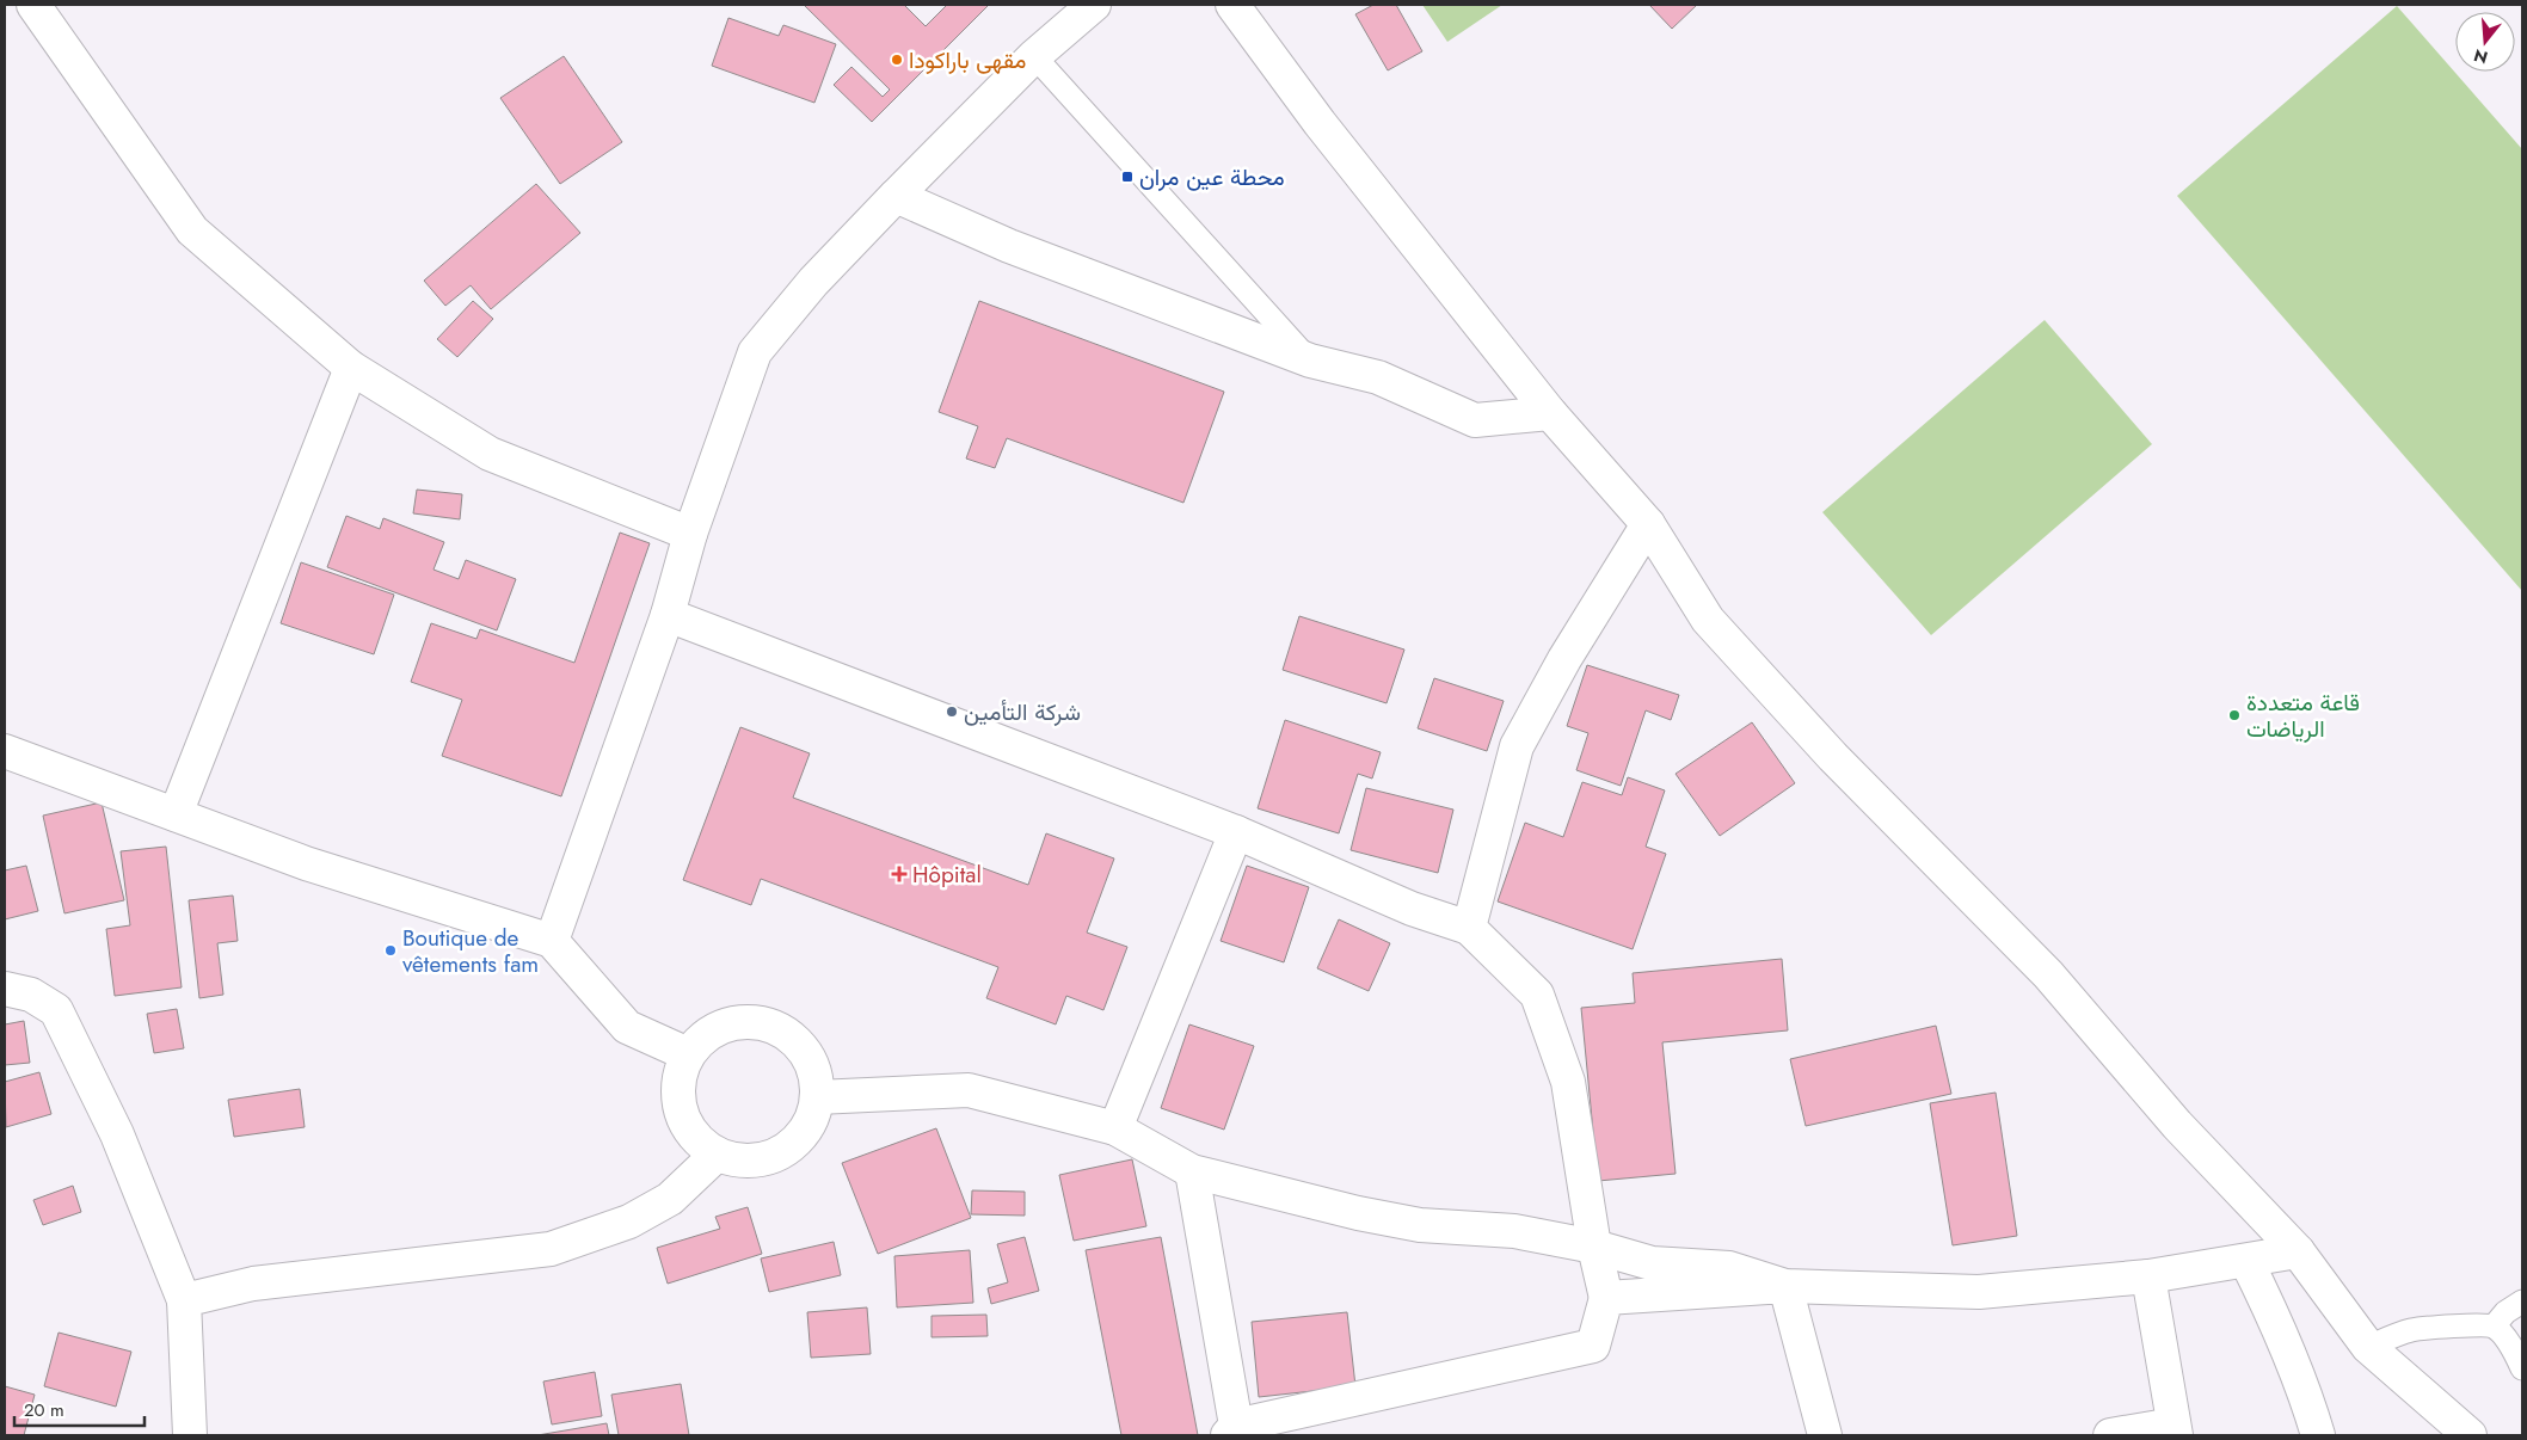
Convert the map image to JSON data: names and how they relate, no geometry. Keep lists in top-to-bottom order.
{
  "places": {
    "other": [
      "مقهى باراكودا",
      "شركة التأمين",
      "قاعة متعددة الرياضات",
      "Boutique de vêtements fam"
    ],
    "transit": ["محطة عين مران"],
    "health": ["Hôpital"]
  },
  "scale_bar": "20 m",
  "north": "bottom"
}
